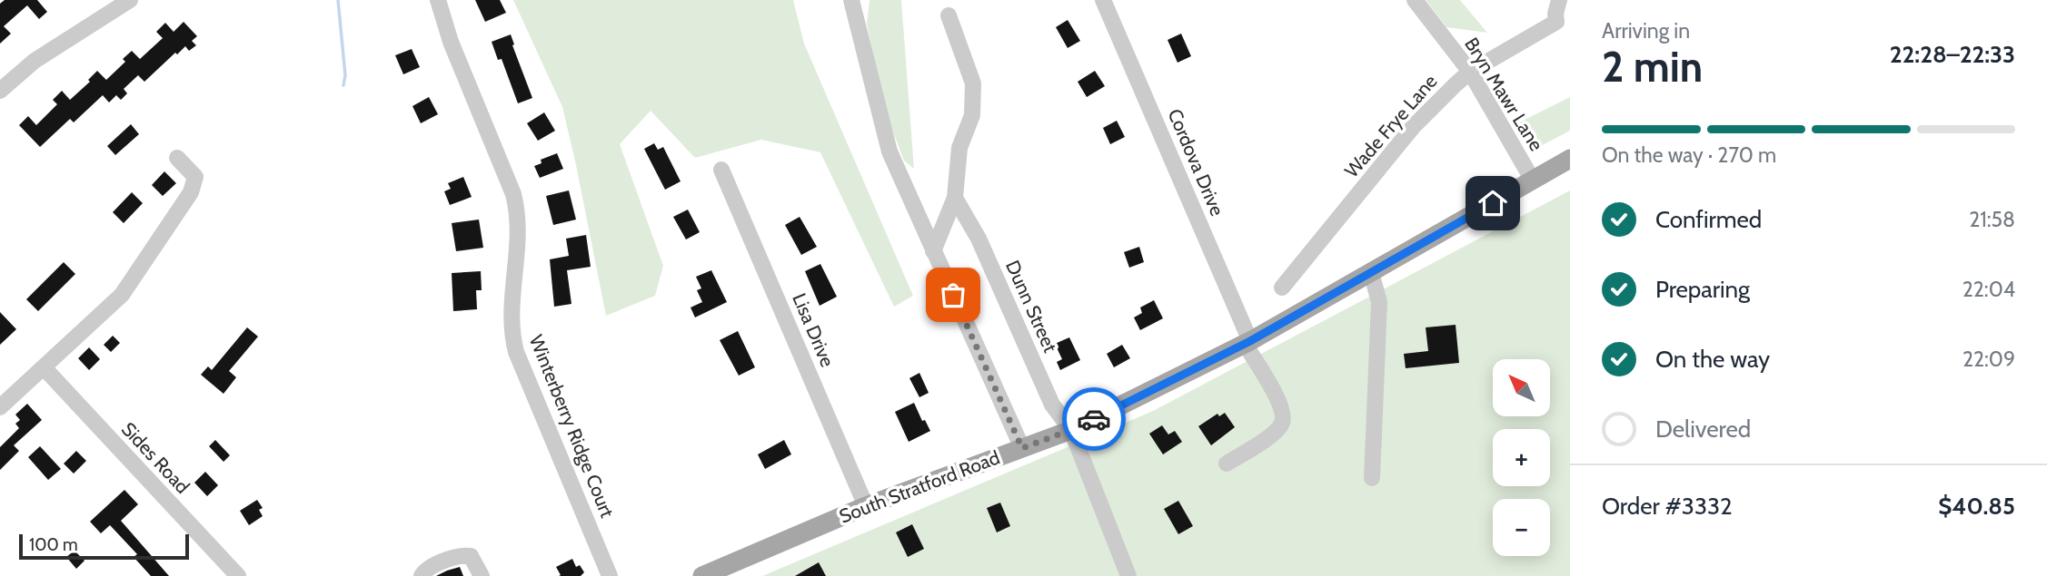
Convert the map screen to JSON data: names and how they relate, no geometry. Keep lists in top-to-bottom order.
{
  "streets": {
    "main road": ["South Stratford Road"],
    "street": [
      "Bryn Mawr Lane",
      "Wade Frye Lane",
      "Cordova Drive",
      "Dunn Street",
      "Lisa Drive",
      "Winterberry Ridge Court",
      "Sides Road"
    ]
  },
  "crossings": [
    ["Bryn Mawr Lane", "Wade Frye Lane"],
    ["Bryn Mawr Lane", "South Stratford Road"],
    ["Cordova Drive", "South Stratford Road"],
    ["Dunn Street", "South Stratford Road"],
    ["Lisa Drive", "South Stratford Road"]
  ],
  "scale_bar": "100 m",
  "north": "top left",
  "page": {
    "heading": ["2 min", "Arriving in", "22:28–22:33"],
    "panel": ["Order #3332", "$40.85"],
    "bar": "On the way · 270 m",
    "list": [
      ["Confirmed", "21:58"],
      ["Preparing", "22:04"],
      ["On the way", "22:09"],
      "Delivered"
    ],
    "map_buttons": ["+", "−"],
    "scale": "100 m"
  }
}
